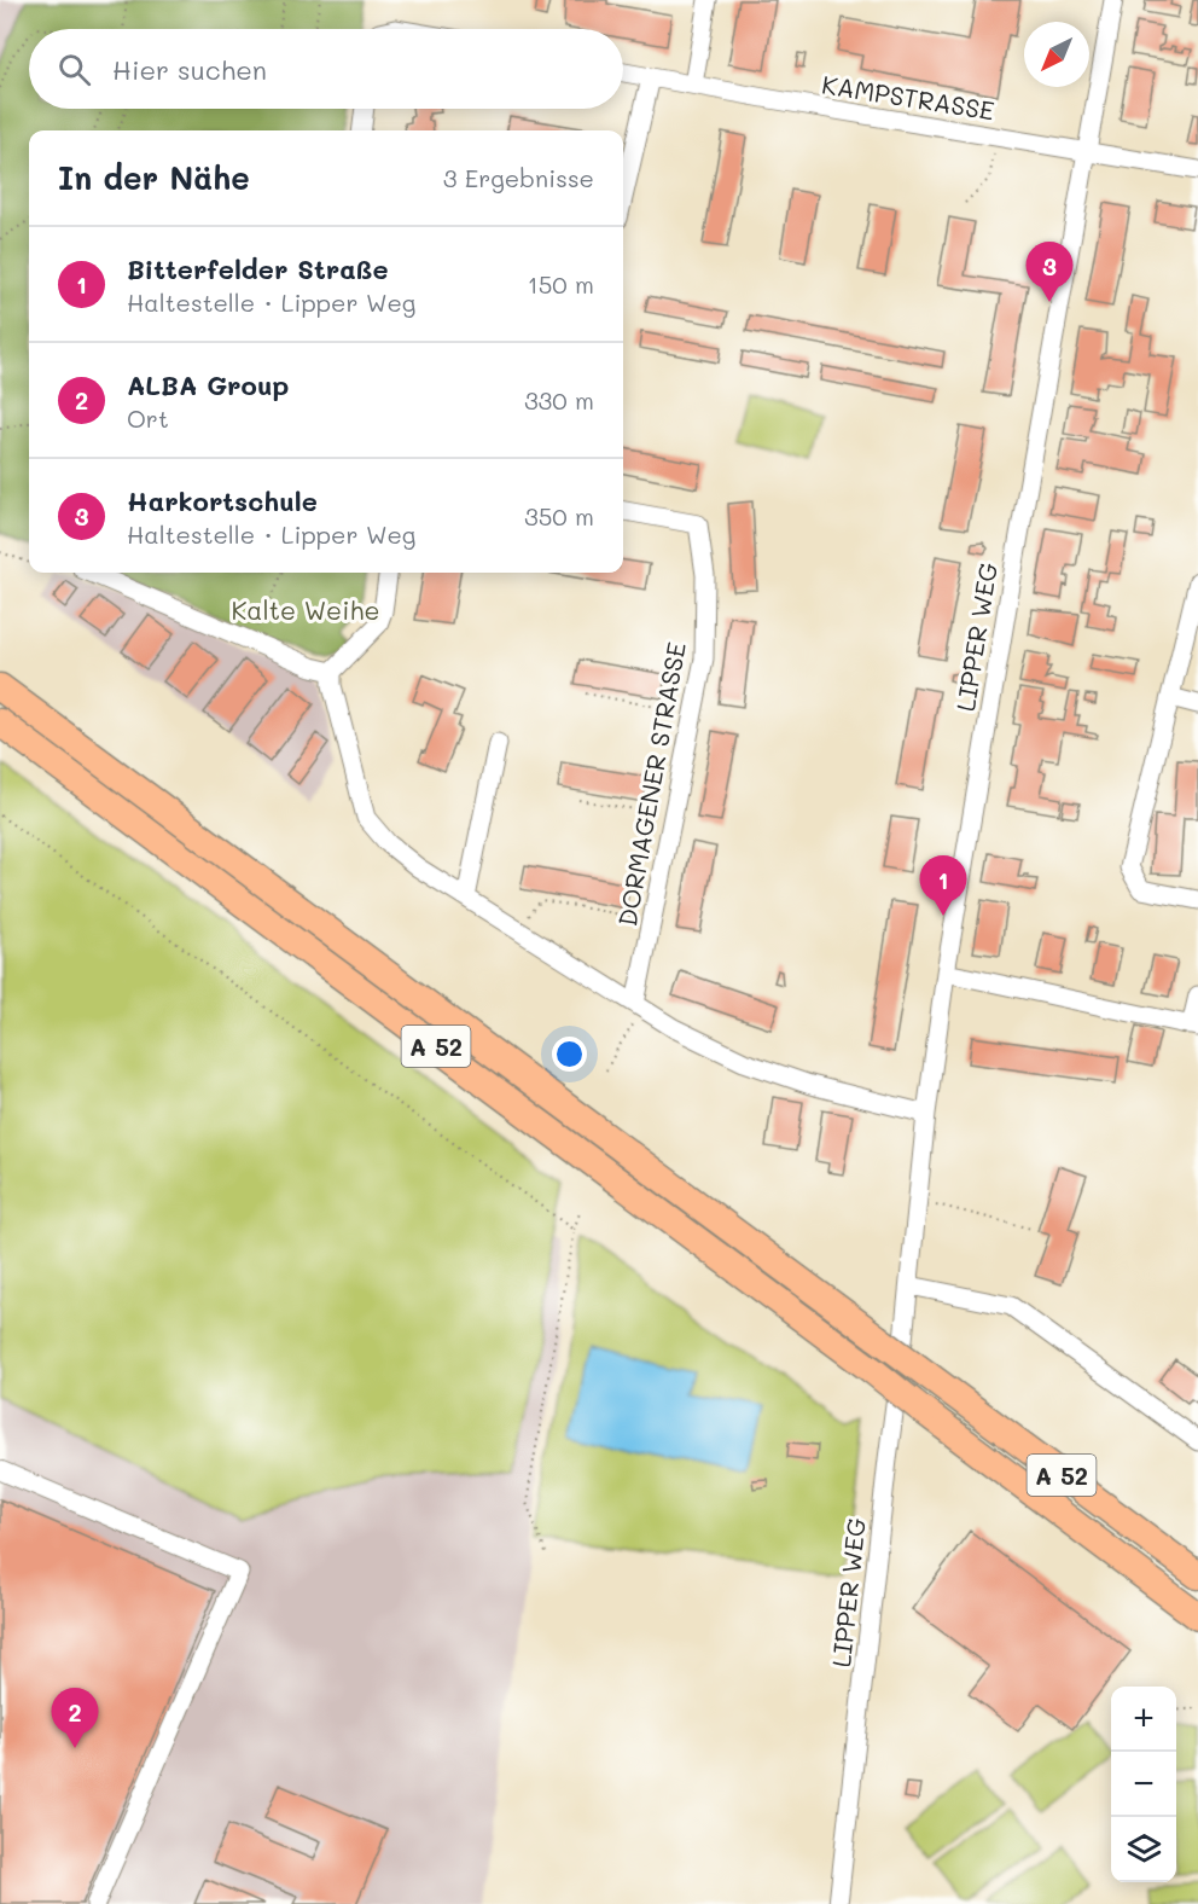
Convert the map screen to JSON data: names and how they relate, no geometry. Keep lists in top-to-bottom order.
{
  "streets": {
    "highway": ["A 52"],
    "street": ["KAMPSTRASSE", "LIPPER WEG", "DORMAGENER STRASSE"]
  },
  "crossings": [
    ["KAMPSTRASSE", "LIPPER WEG"]
  ],
  "parks": ["Kalte Weihe"],
  "north": "bottom left",
  "page": {
    "search": "Hier suchen",
    "heading": ["In der Nähe", "3 Ergebnisse"],
    "list": [
      {
        "mark": "1",
        "name": "Bitterfelder Straße",
        "note": "Haltestelle · Lipper Weg",
        "value": "150 m"
      },
      {
        "mark": "2",
        "name": "ALBA Group",
        "note": "Ort",
        "value": "330 m"
      },
      {
        "mark": "3",
        "name": "Harkortschule",
        "note": "Haltestelle · Lipper Weg",
        "value": "350 m"
      }
    ],
    "pins": ["3", "1", "2"],
    "map_buttons": ["+", "−"]
  }
}
